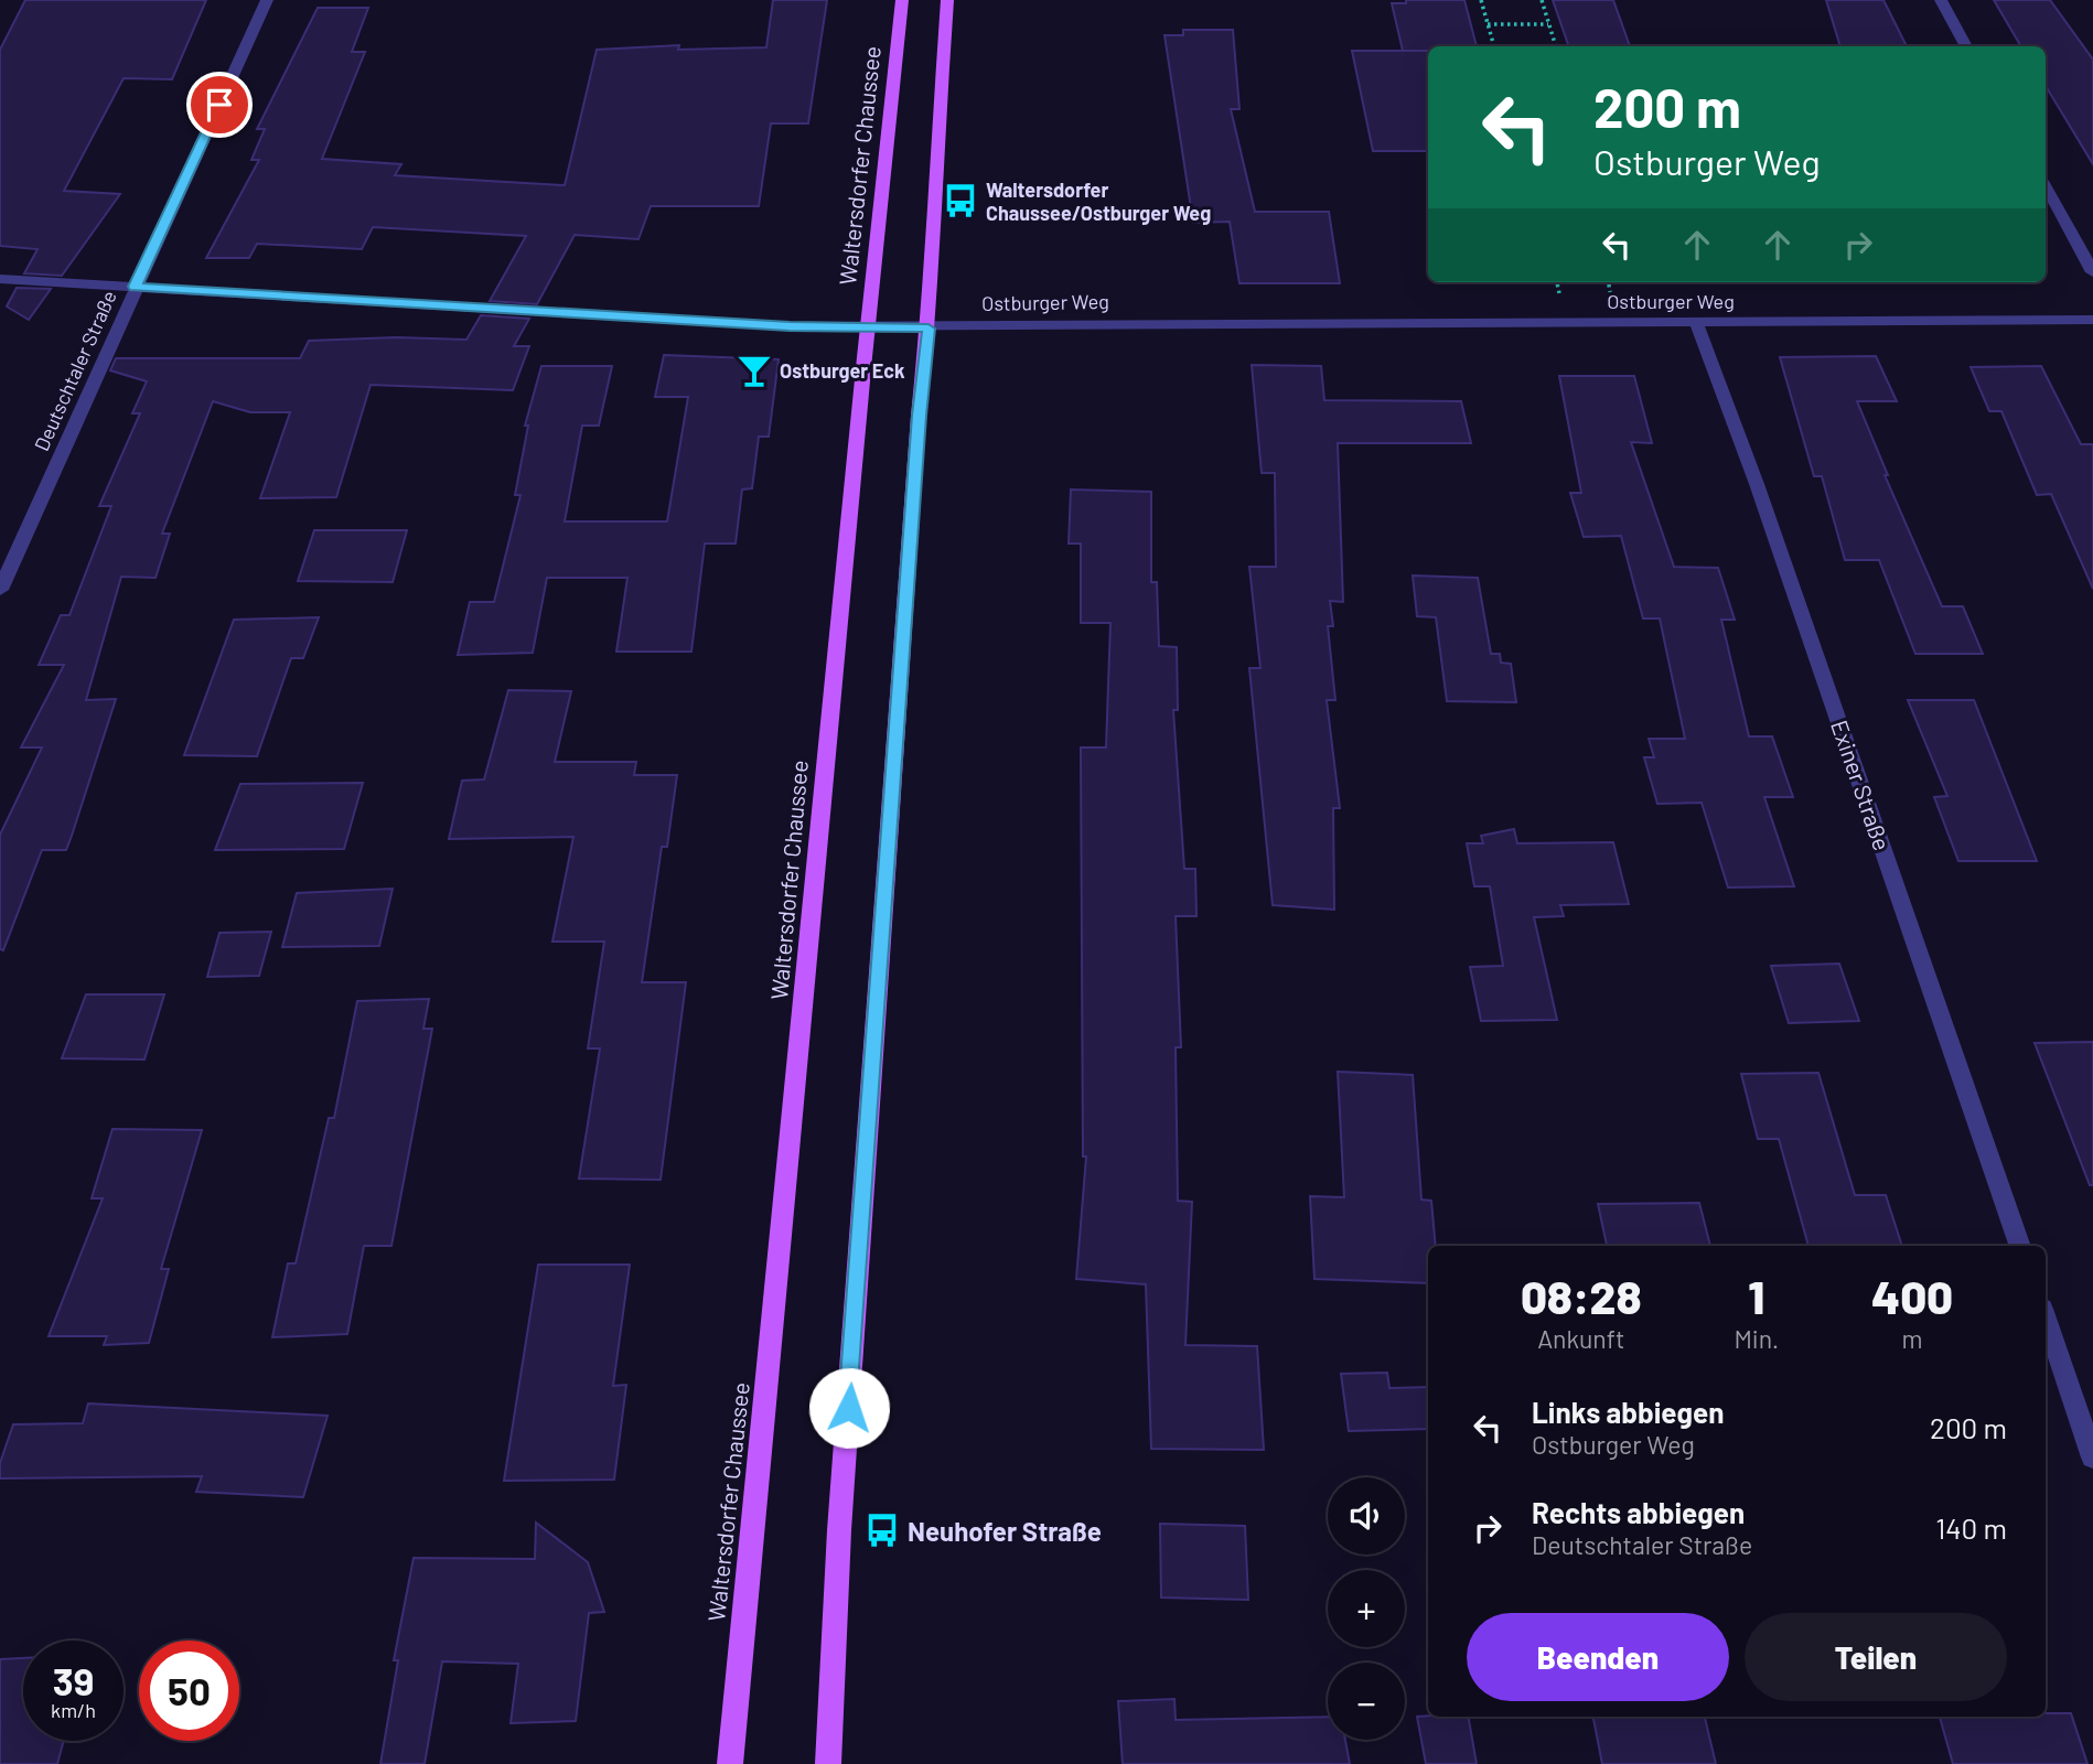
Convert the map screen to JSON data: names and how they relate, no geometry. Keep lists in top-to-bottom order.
{
  "streets": {
    "main road": ["Waltersdorfer Chaussee"],
    "street": ["Ostburger Weg", "Deutschtaler Straße", "Exiner Straße"]
  },
  "crossings": [
    ["Waltersdorfer Chaussee", "Ostburger Weg"],
    ["Ostburger Weg", "Deutschtaler Straße"],
    ["Ostburger Weg", "Exiner Straße"]
  ],
  "places": {
    "bus stop": ["Waltersdorfer Chaussee/Ostburger Weg", "Neuhofer Straße"],
    "bar": ["Ostburger Eck"]
  },
  "page": {
    "turn": ["200 m", "Ostburger Weg"],
    "eta": [
      "08:28",
      "Ankunft",
      "1",
      "Min.",
      "400",
      "m"
    ],
    "list": [
      {
        "name": "Links abbiegen",
        "note": "Ostburger Weg",
        "value": "200 m"
      },
      {
        "name": "Rechts abbiegen",
        "note": "Deutschtaler Straße",
        "value": "140 m"
      }
    ],
    "map_buttons": ["+", "−"],
    "buttons": ["Beenden", "Teilen"],
    "speed": "39 km/h",
    "limit": "50"
  }
}
